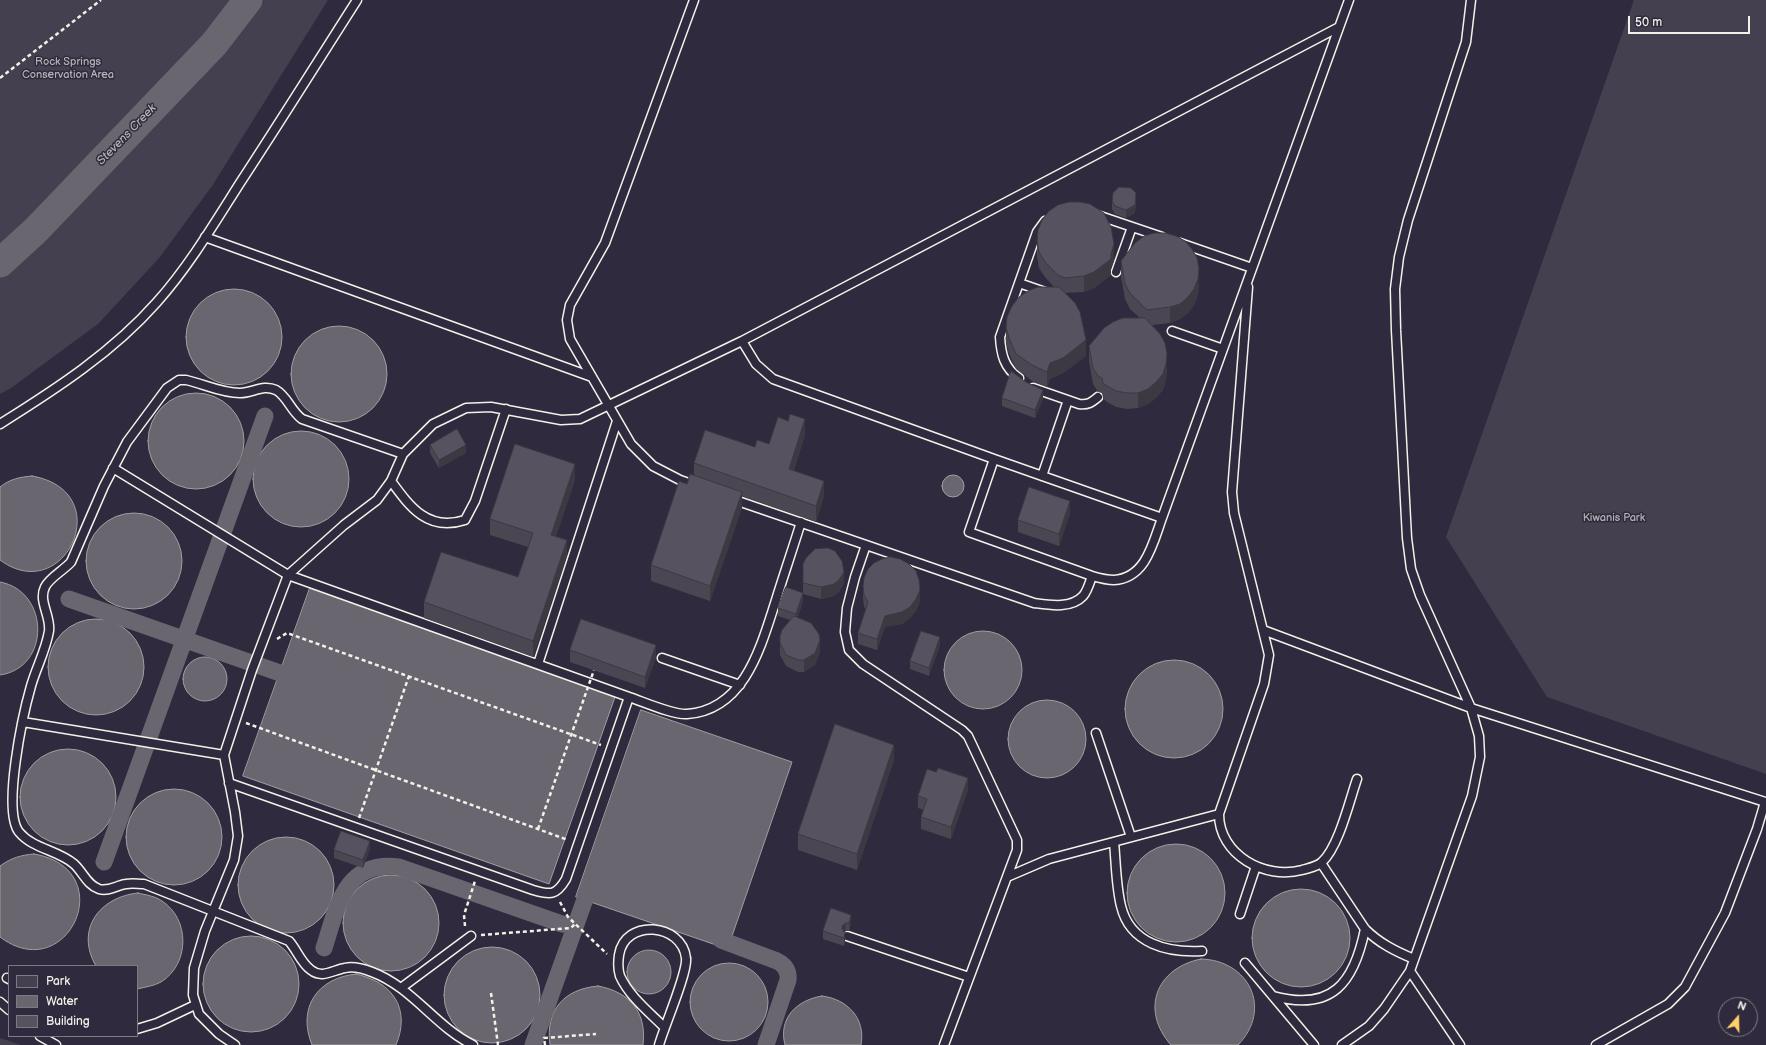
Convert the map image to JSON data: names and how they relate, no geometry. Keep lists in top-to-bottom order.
{
  "water": ["Stevens Creek"],
  "parks": ["Rock Springs Conservation Area", "Kiwanis Park"],
  "legend": ["Park", "Water", "Building"],
  "scale_bar": "50 m",
  "north": "top"
}
